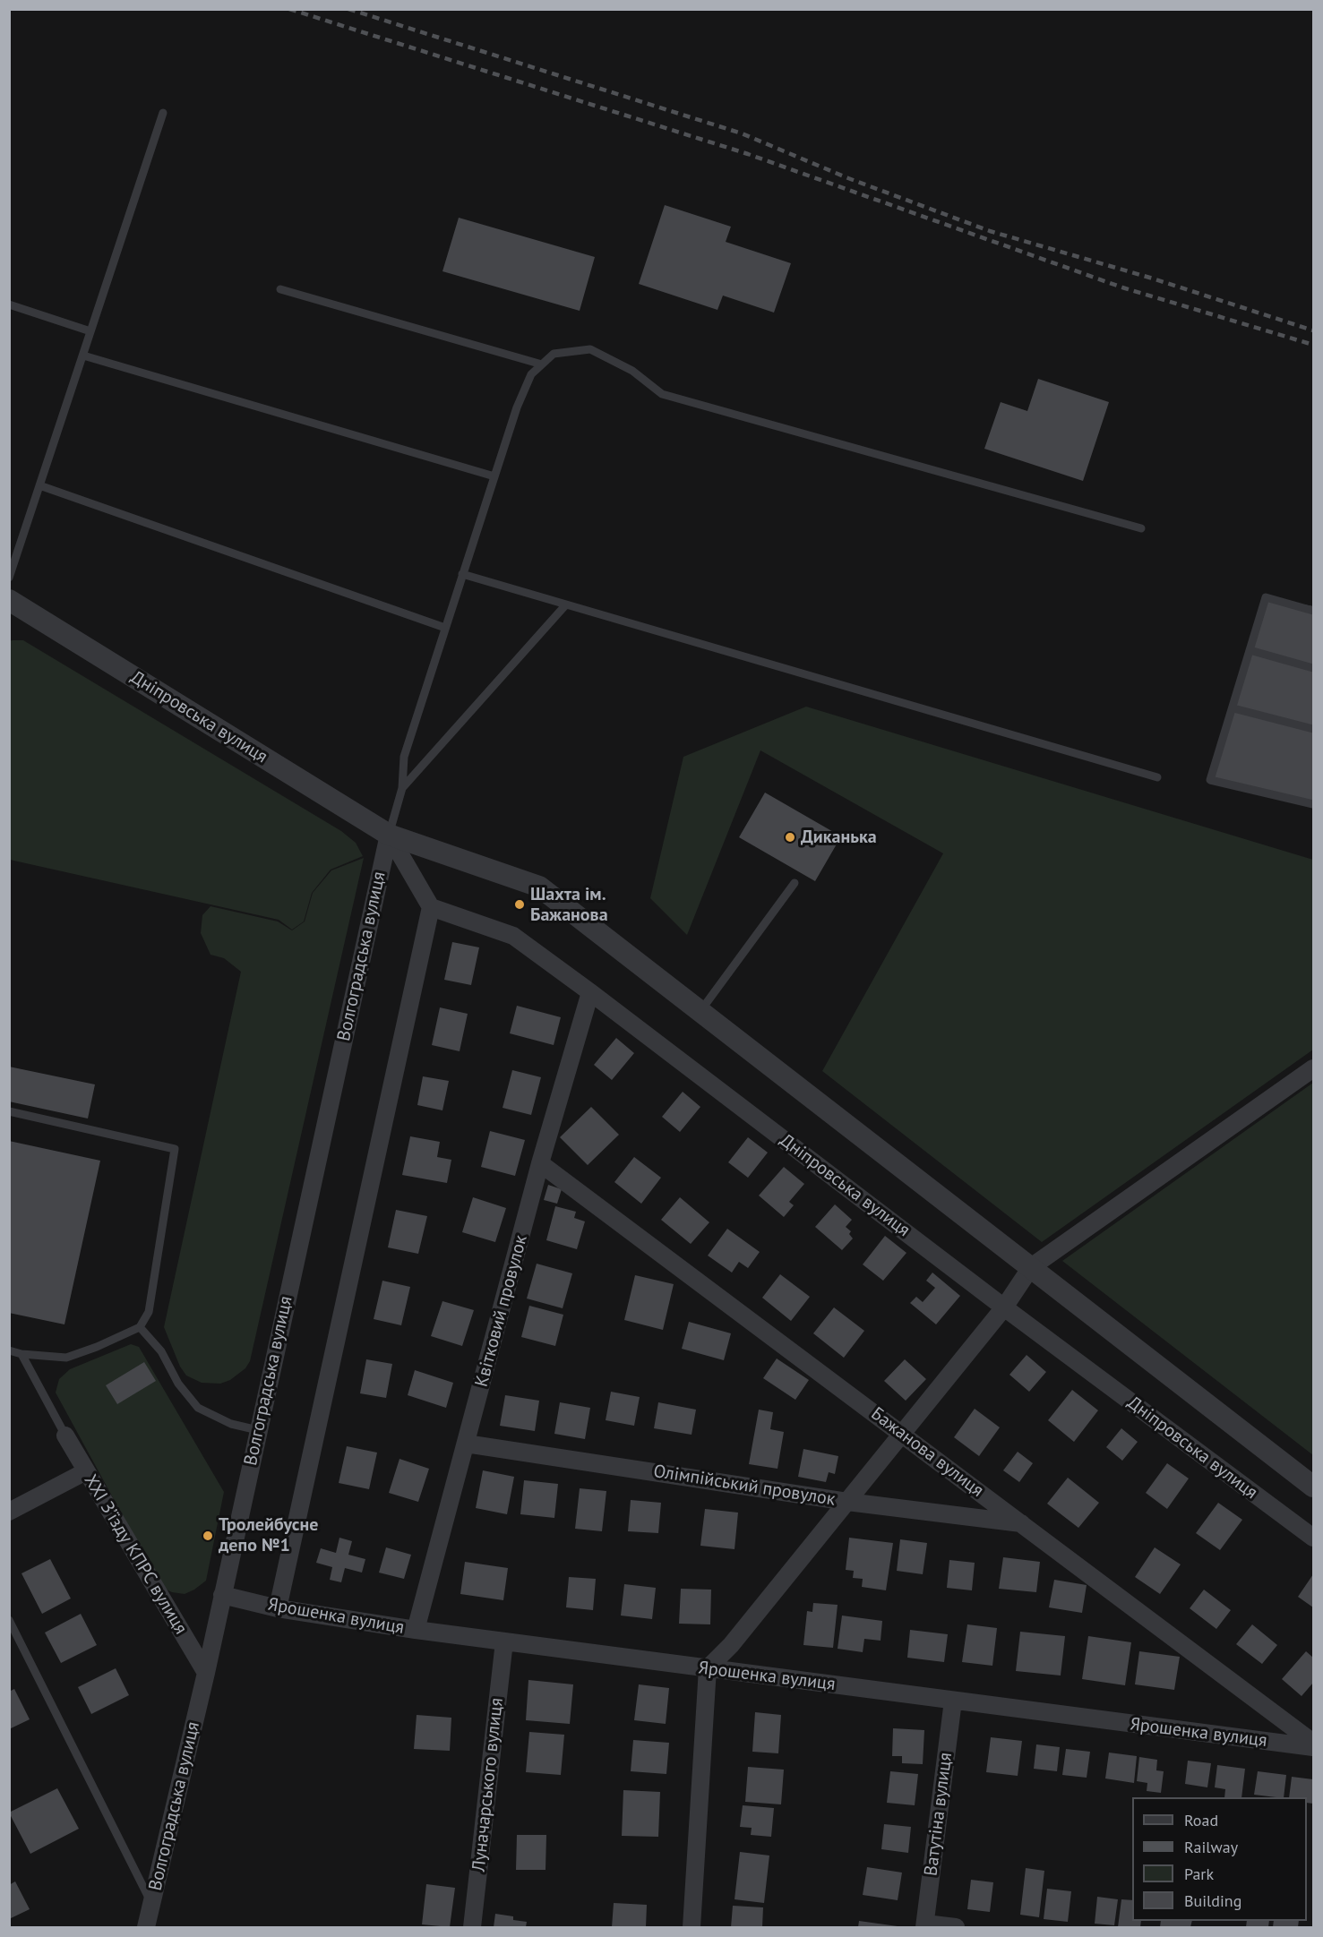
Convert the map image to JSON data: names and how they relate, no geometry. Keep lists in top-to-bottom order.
{
  "streets": {
    "street": [
      "Дніпровська вулиця",
      "Волгоградська вулиця",
      "Квітковий провулок",
      "Бажанова вулиця",
      "Олімпійський провулок",
      "XXI З’їзду КПРС вулиця",
      "Ярошенка вулиця",
      "Луначарського вулиця",
      "Ватутіна вулиця"
    ]
  },
  "crossings": [
    ["Дніпровська вулиця", "Волгоградська вулиця"],
    ["Дніпровська вулиця", "Квітковий провулок"],
    ["Волгоградська вулиця", "XXI З’їзду КПРС вулиця"],
    ["Волгоградська вулиця", "Ярошенка вулиця"],
    ["Квітковий провулок", "Бажанова вулиця"],
    ["Квітковий провулок", "Олімпійський провулок"],
    ["Квітковий провулок", "Ярошенка вулиця"],
    ["Бажанова вулиця", "Олімпійський провулок"],
    ["Ярошенка вулиця", "Луначарського вулиця"],
    ["Ярошенка вулиця", "Ватутіна вулиця"]
  ],
  "places": ["Диканька", "Шахта ім. Бажанова", "Тролейбусне депо №1"],
  "legend": [
    "Road",
    "Railway",
    "Park",
    "Building"
  ]
}
